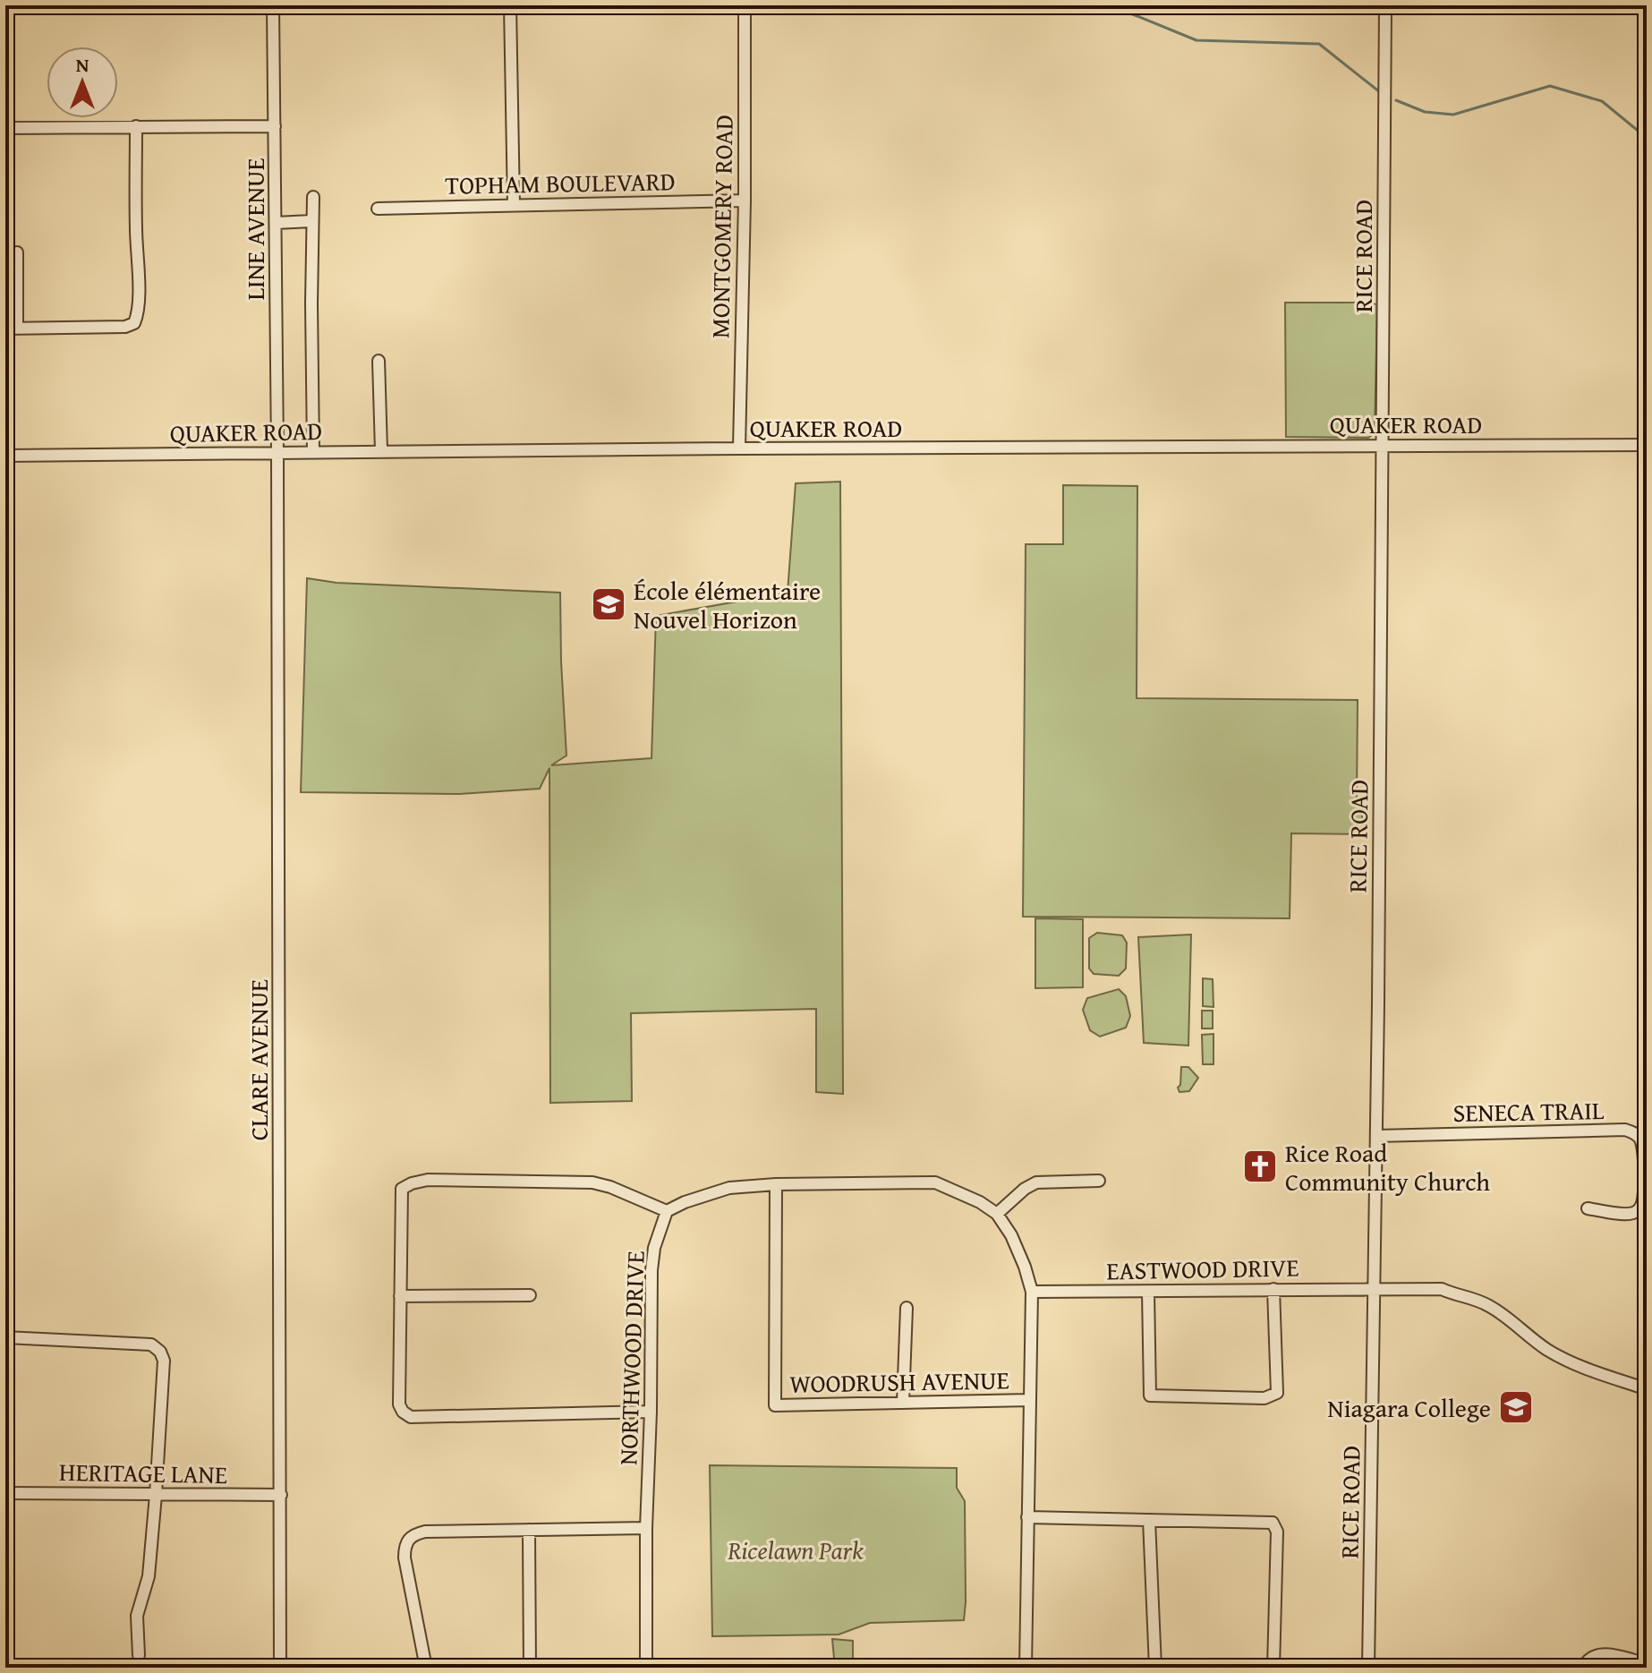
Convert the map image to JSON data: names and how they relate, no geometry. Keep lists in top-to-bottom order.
{
  "streets": {
    "street": [
      "TOPHAM BOULEVARD",
      "MONTGOMERY ROAD",
      "LINE AVENUE",
      "RICE ROAD",
      "QUAKER ROAD",
      "CLARE AVENUE",
      "SENECA TRAIL",
      "EASTWOOD DRIVE",
      "NORTHWOOD DRIVE",
      "WOODRUSH AVENUE",
      "HERITAGE LANE"
    ]
  },
  "crossings": [
    ["TOPHAM BOULEVARD", "MONTGOMERY ROAD"],
    ["MONTGOMERY ROAD", "QUAKER ROAD"],
    ["LINE AVENUE", "QUAKER ROAD"],
    ["LINE AVENUE", "CLARE AVENUE"],
    ["RICE ROAD", "QUAKER ROAD"],
    ["RICE ROAD", "SENECA TRAIL"],
    ["RICE ROAD", "EASTWOOD DRIVE"],
    ["QUAKER ROAD", "CLARE AVENUE"],
    ["CLARE AVENUE", "HERITAGE LANE"]
  ],
  "parks": ["Ricelawn Park"],
  "places": {
    "school or university": ["École élémentaire Nouvel Horizon", "Niagara College"],
    "church": ["Rice Road Community Church"]
  },
  "north": "top"
}
